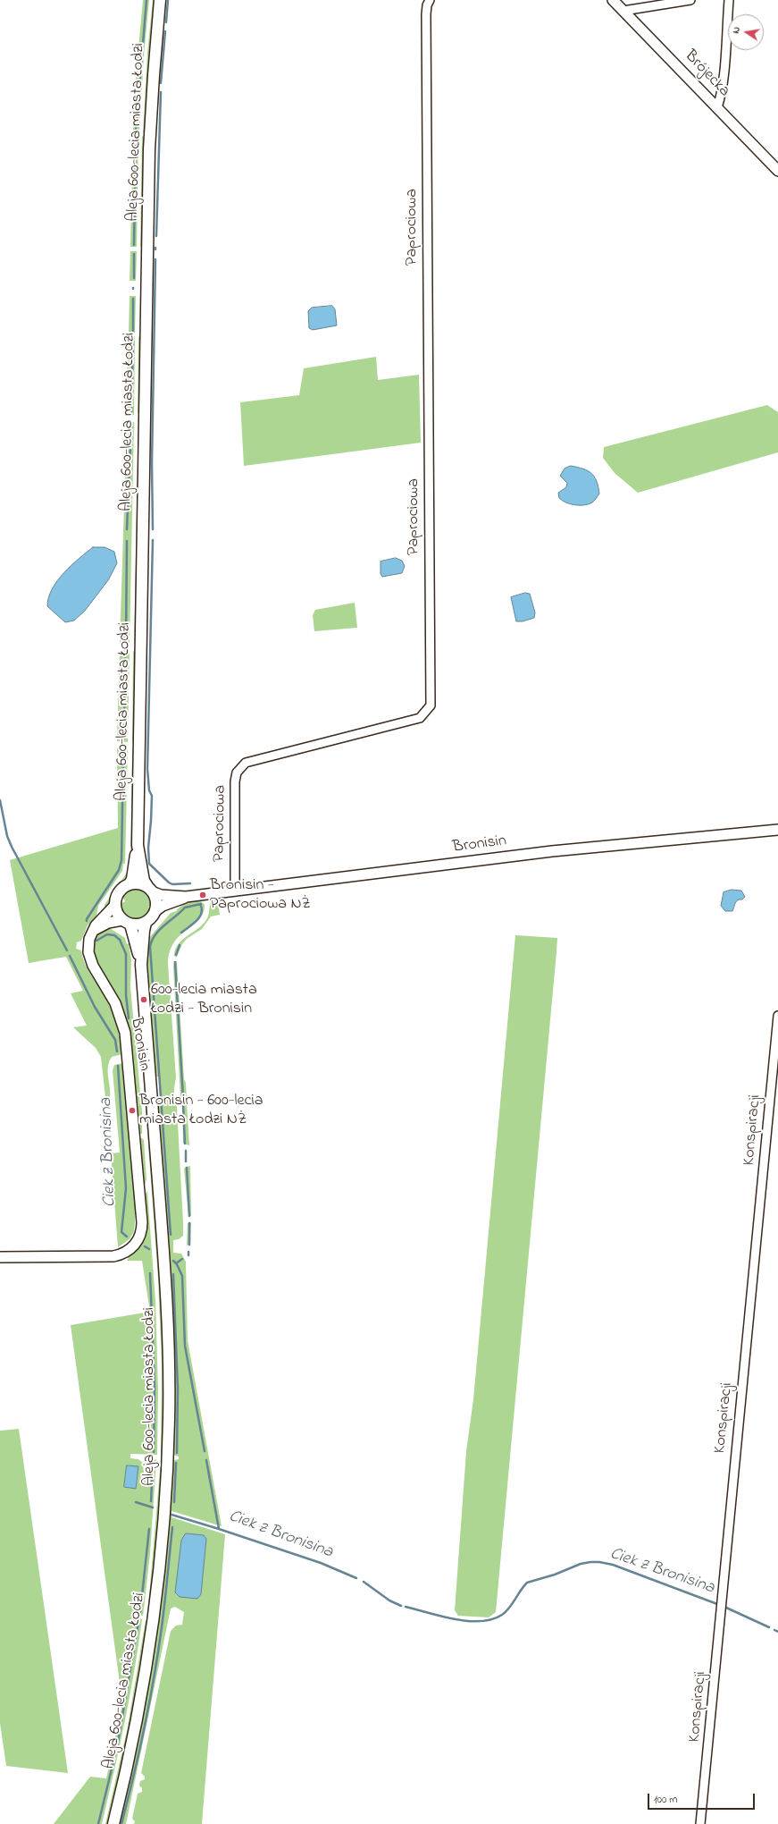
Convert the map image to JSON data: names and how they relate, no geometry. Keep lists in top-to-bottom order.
{
  "streets": {
    "main road": ["Aleja 600-lecia miasta Łodzi"],
    "street": [
      "Brójecka",
      "Paprociowa",
      "Bronisin",
      "Konspiracji"
    ]
  },
  "crossings": [
    ["Aleja 600-lecia miasta Łodzi", "Bronisin"],
    ["Paprociowa", "Bronisin"]
  ],
  "water": ["Ciek z Bronisina"],
  "places": ["Bronisin - Paprociowa NŻ", "600-lecia miasta Łodzi - Bronisin", "Bronisin - 600-lecia miasta Łodzi NŻ"],
  "scale_bar": "100 m",
  "north": "left"
}
